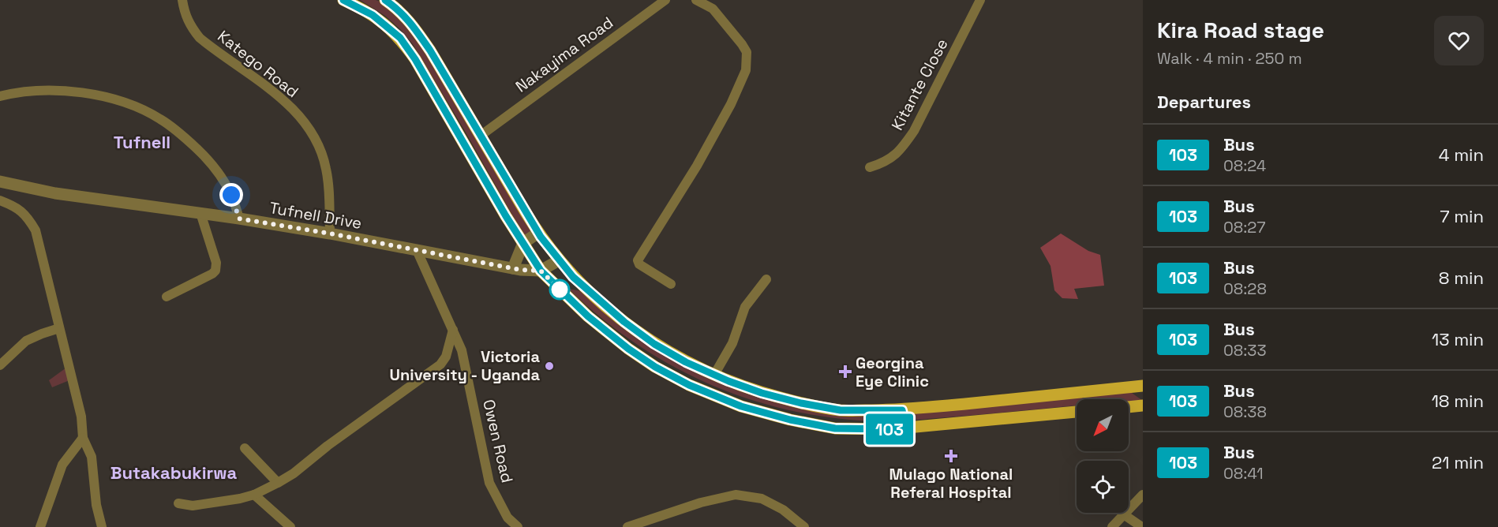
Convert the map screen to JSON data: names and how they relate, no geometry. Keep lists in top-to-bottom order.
{
  "streets": {
    "street": [
      "Nakayima Road",
      "Katego Road",
      "Kitante Close",
      "Tufnell Drive",
      "Owen Road"
    ]
  },
  "crossings": [
    ["Katego Road", "Tufnell Drive"],
    ["Tufnell Drive", "Owen Road"]
  ],
  "districts": ["Tufnell", "Butakabukirwa"],
  "places": {
    "other": ["Victoria University - Uganda"],
    "health": ["Georgina Eye Clinic", "Mulago National Referal Hospital"]
  },
  "lines": ["bus line 103"],
  "north": "bottom left",
  "page": {
    "on_map": "103",
    "heading": [
      ["Kira Road stage", "Walk · 4 min · 250 m"],
      "Departures"
    ],
    "list": [
      {
        "mark": "103",
        "name": "Bus",
        "note": "08:24",
        "value": "4 min"
      },
      {
        "mark": "103",
        "name": "Bus",
        "note": "08:27",
        "value": "7 min"
      },
      {
        "mark": "103",
        "name": "Bus",
        "note": "08:28",
        "value": "8 min"
      },
      {
        "mark": "103",
        "name": "Bus",
        "note": "08:33",
        "value": "13 min"
      },
      {
        "mark": "103",
        "name": "Bus",
        "note": "08:38",
        "value": "18 min"
      },
      {
        "mark": "103",
        "name": "Bus",
        "note": "08:41",
        "value": "21 min"
      }
    ]
  }
}
